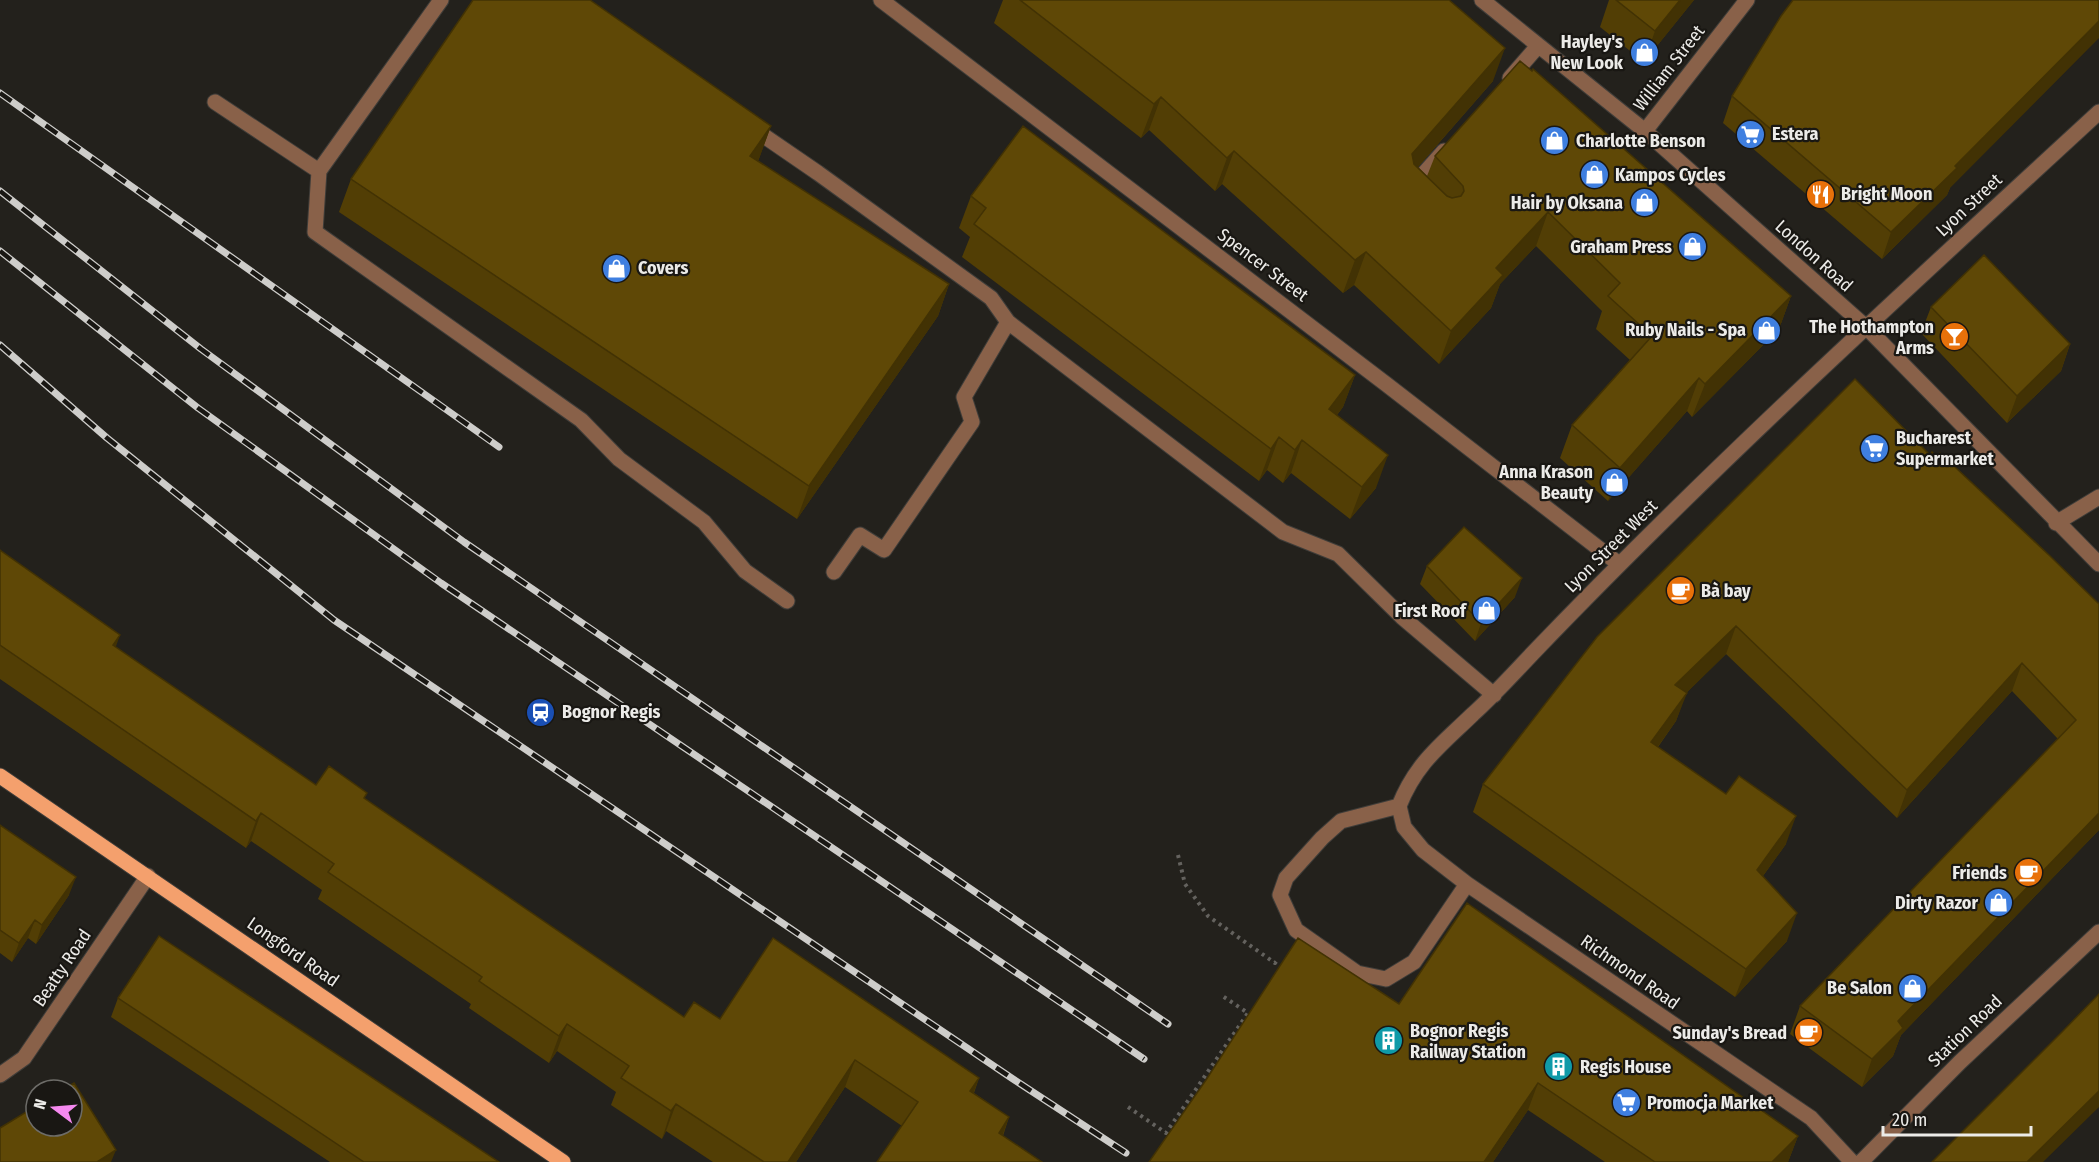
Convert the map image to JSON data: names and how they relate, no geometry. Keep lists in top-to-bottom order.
{
  "streets": {
    "main road": ["Longford Road"],
    "street": [
      "William Street",
      "Lyon Street",
      "London Road",
      "Spencer Street",
      "Lyon Street West",
      "Beatty Road",
      "Richmond Road",
      "Station Road"
    ]
  },
  "crossings": [
    ["William Street", "London Road"],
    ["Lyon Street", "London Road"],
    ["Lyon Street", "Lyon Street West"],
    ["London Road", "Lyon Street West"],
    ["Spencer Street", "Lyon Street West"],
    ["Lyon Street West", "Richmond Road"],
    ["Longford Road", "Beatty Road"]
  ],
  "places": {
    "shop": [
      "Hayley's New Look",
      "Charlotte Benson",
      "Kampos Cycles",
      "Hair by Oksana",
      "Graham Press",
      "Covers",
      "Ruby Nails - Spa",
      "Anna Krason Beauty",
      "First Roof",
      "Dirty Razor",
      "Be Salon"
    ],
    "supermarket": ["Estera", "Bucharest Supermarket", "Promocja Market"],
    "restaurant": ["Bright Moon"],
    "bar": ["The Hothampton Arms"],
    "cafe": ["Bà bay", "Friends", "Sunday's Bread"],
    "station": ["Bognor Regis"],
    "building": ["Bognor Regis Railway Station", "Regis House"]
  },
  "scale_bar": "20 m",
  "north": "left"
}
